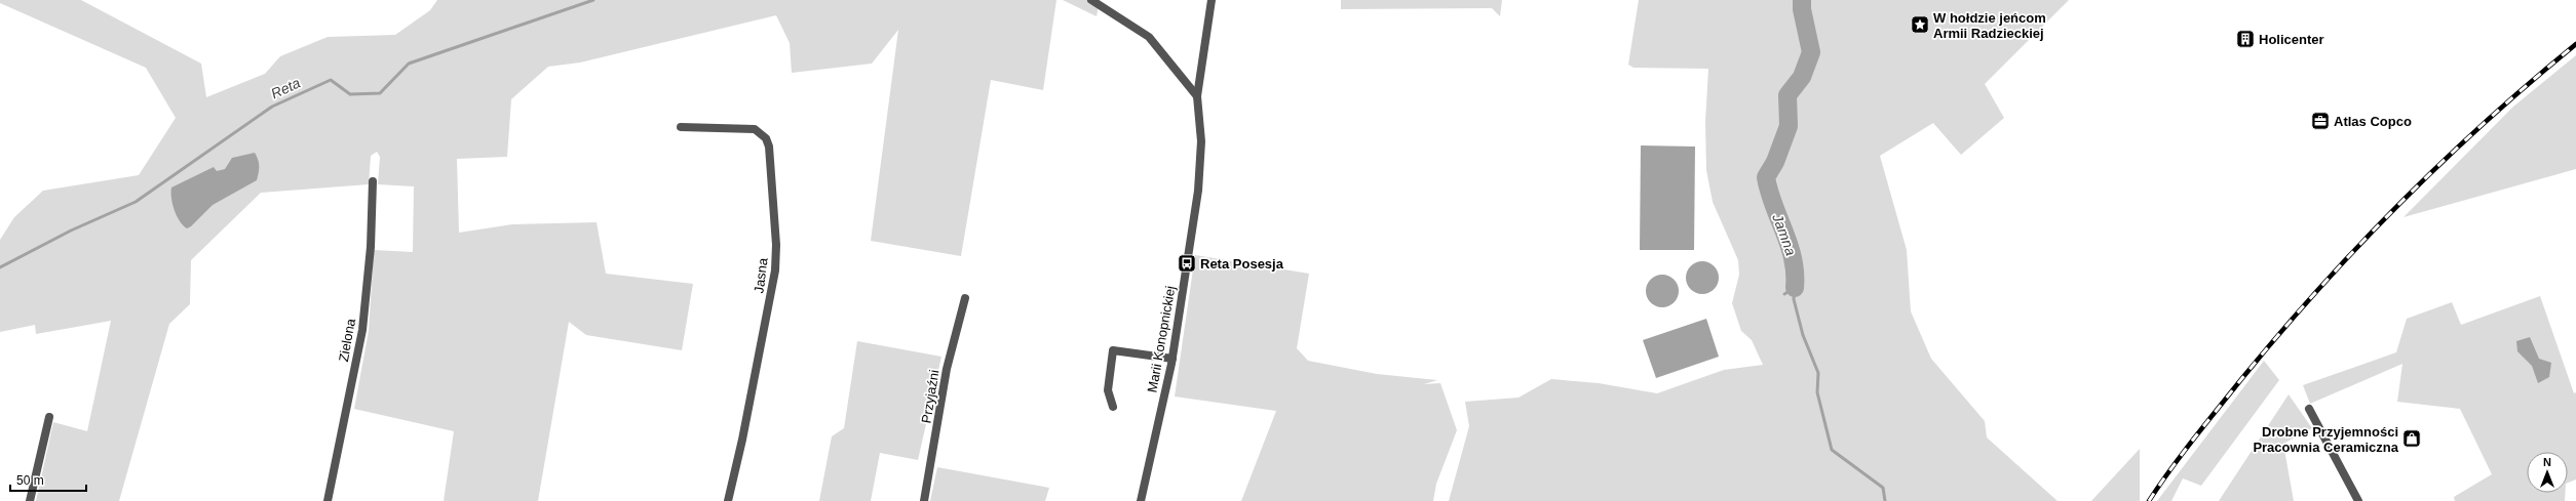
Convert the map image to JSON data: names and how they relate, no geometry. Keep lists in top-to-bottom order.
{
  "streets": {
    "street": [
      "Jasna",
      "Marii Konopnickiej",
      "Zielona",
      "Przyjaźni"
    ]
  },
  "water": ["Reta", "Jamna"],
  "places": {
    "place": ["W hołdzie jeńcom Armii Radzieckiej"],
    "building": ["Holicenter"],
    "office": ["Atlas Copco"],
    "bus stop": ["Reta Posesja"],
    "shop": ["Drobne Przyjemności Pracownia Ceramiczna"]
  },
  "scale_bar": "50 m",
  "north": "top"
}
